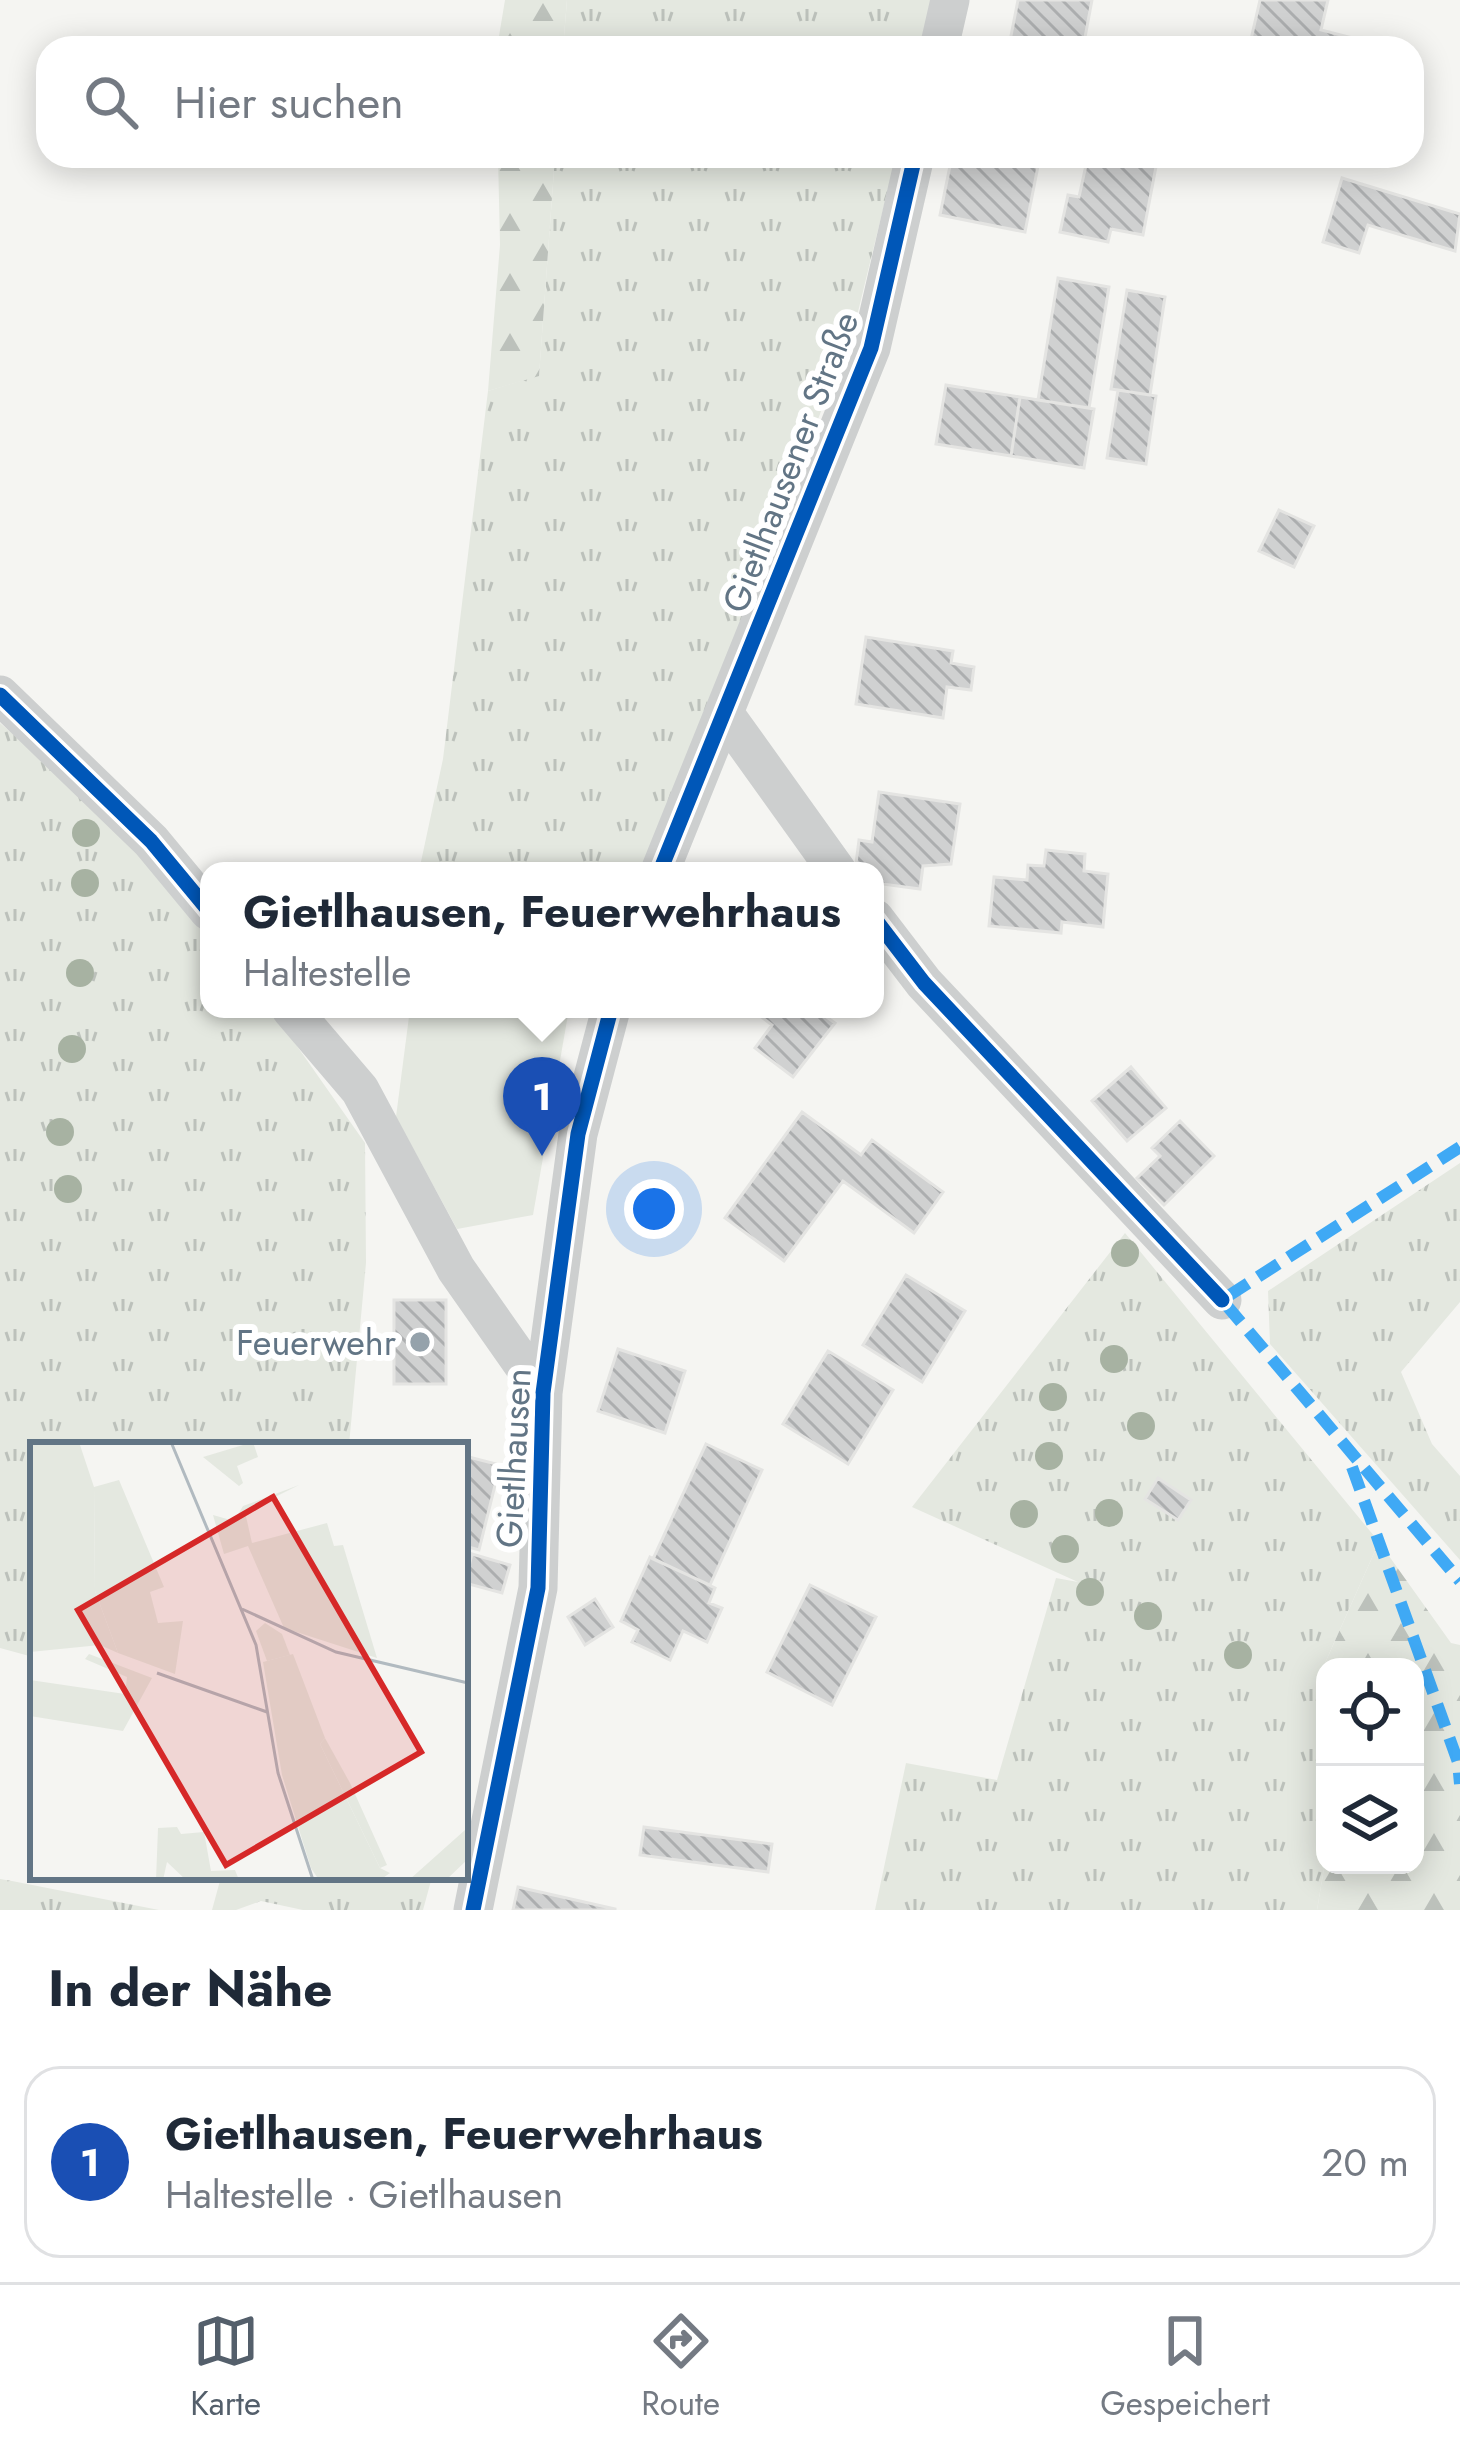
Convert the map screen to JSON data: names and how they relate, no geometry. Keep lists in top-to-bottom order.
{
  "streets": {
    "street": ["Gietlhausener Straße", "Gietlhausen"]
  },
  "places": ["Feuerwehr"],
  "page": {
    "search": "Hier suchen",
    "popup": ["Gietlhausen, Feuerwehrhaus", "Haltestelle"],
    "pins": "1",
    "heading": "In der Nähe",
    "list": [
      {
        "mark": "1",
        "name": "Gietlhausen, Feuerwehrhaus",
        "note": "Haltestelle · Gietlhausen",
        "value": "20 m"
      }
    ],
    "nav": ["Karte", "Route", "Gespeichert"]
  }
}
